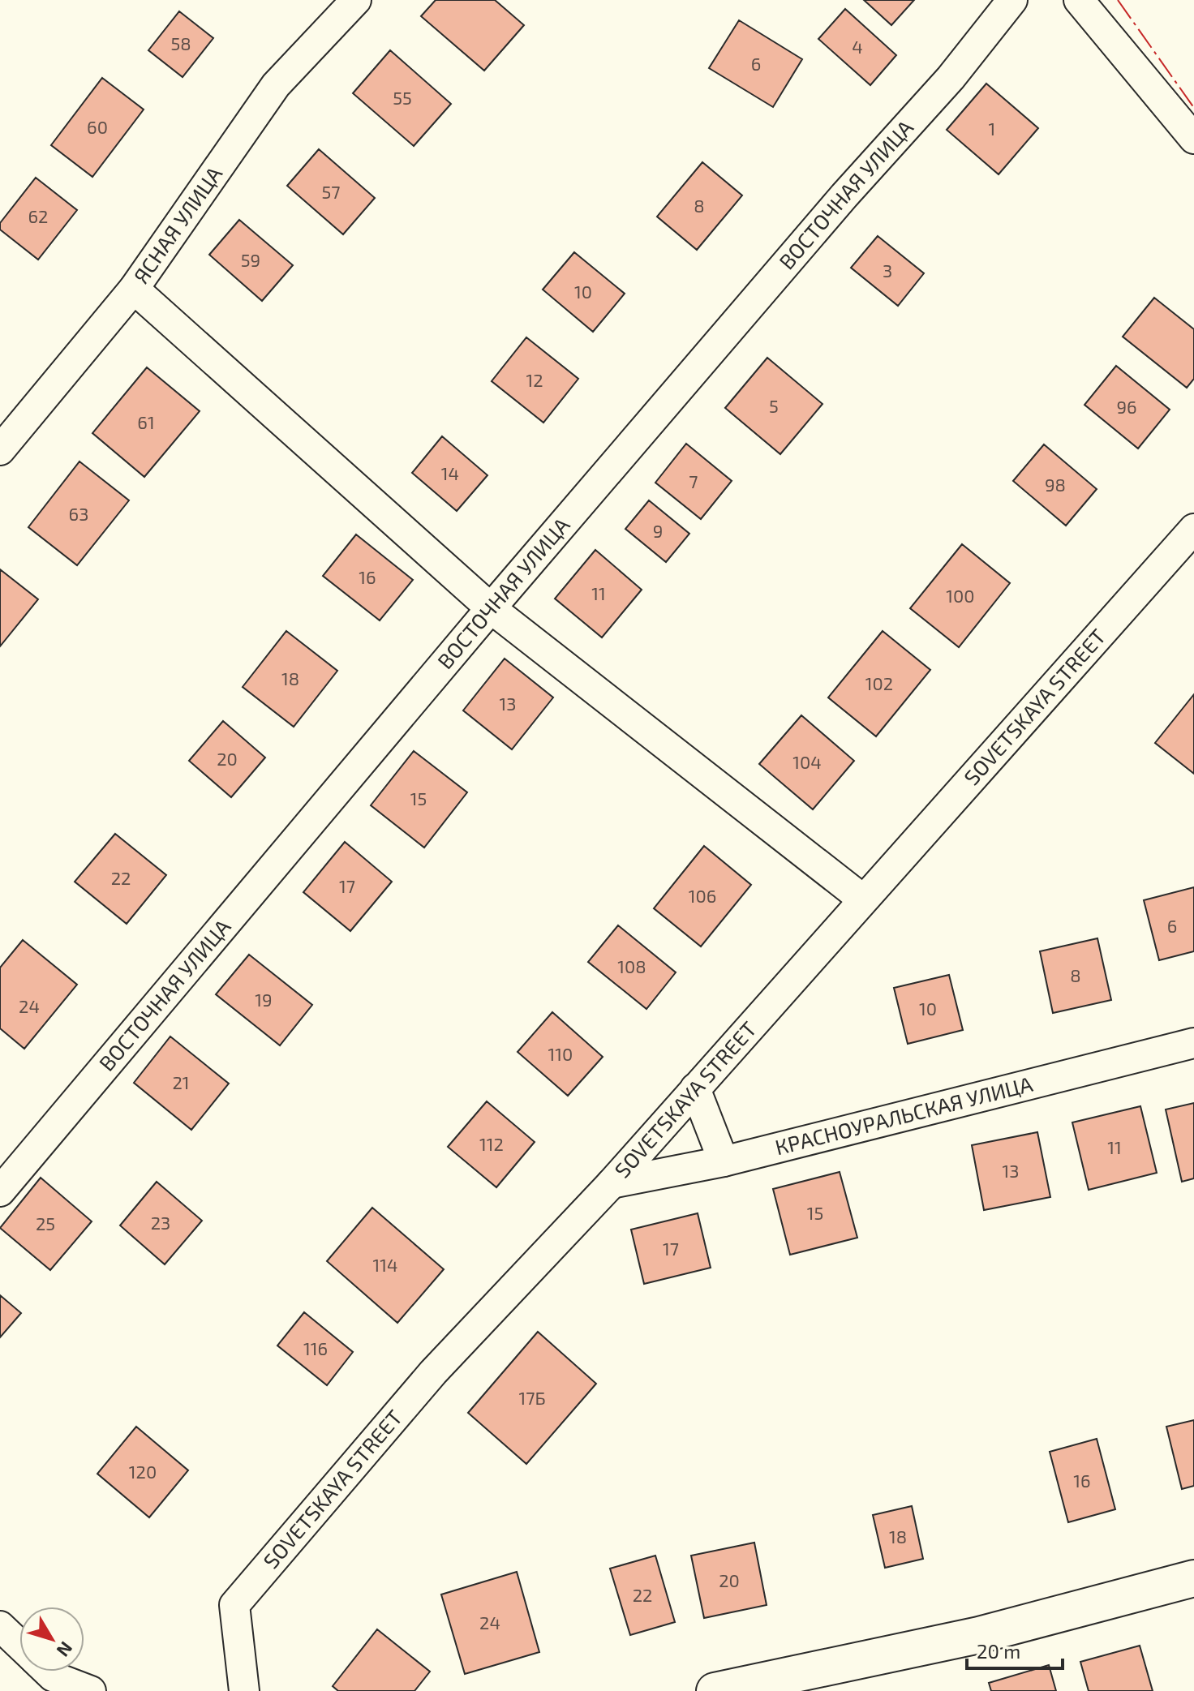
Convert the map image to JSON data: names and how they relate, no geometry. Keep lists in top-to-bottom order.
{
  "streets": {
    "street": [
      "ВОСТОЧНАЯ УЛИЦА",
      "ЯСНАЯ УЛИЦА",
      "SOVETSKAYA STREET",
      "КРАСНОУРАЛЬСКАЯ УЛИЦА"
    ]
  },
  "crossings": [
    ["SOVETSKAYA STREET", "КРАСНОУРАЛЬСКАЯ УЛИЦА"]
  ],
  "house_numbers": [
    "58",
    "4",
    "6",
    "55",
    "60",
    "1",
    "57",
    "8",
    "62",
    "59",
    "3",
    "10",
    "12",
    "5",
    "96",
    "61",
    "14",
    "7",
    "98",
    "63",
    "9",
    "16",
    "11",
    "100",
    "18",
    "102",
    "13",
    "20",
    "104",
    "15",
    "22",
    "17",
    "106",
    "6",
    "108",
    "8",
    "19",
    "24",
    "10",
    "110",
    "21",
    "112",
    "11",
    "13",
    "15",
    "23",
    "25",
    "17",
    "114",
    "116",
    "17Б",
    "120",
    "16",
    "18",
    "20",
    "22",
    "24"
  ],
  "scale_bar": "20 m",
  "north": "bottom right"
}
